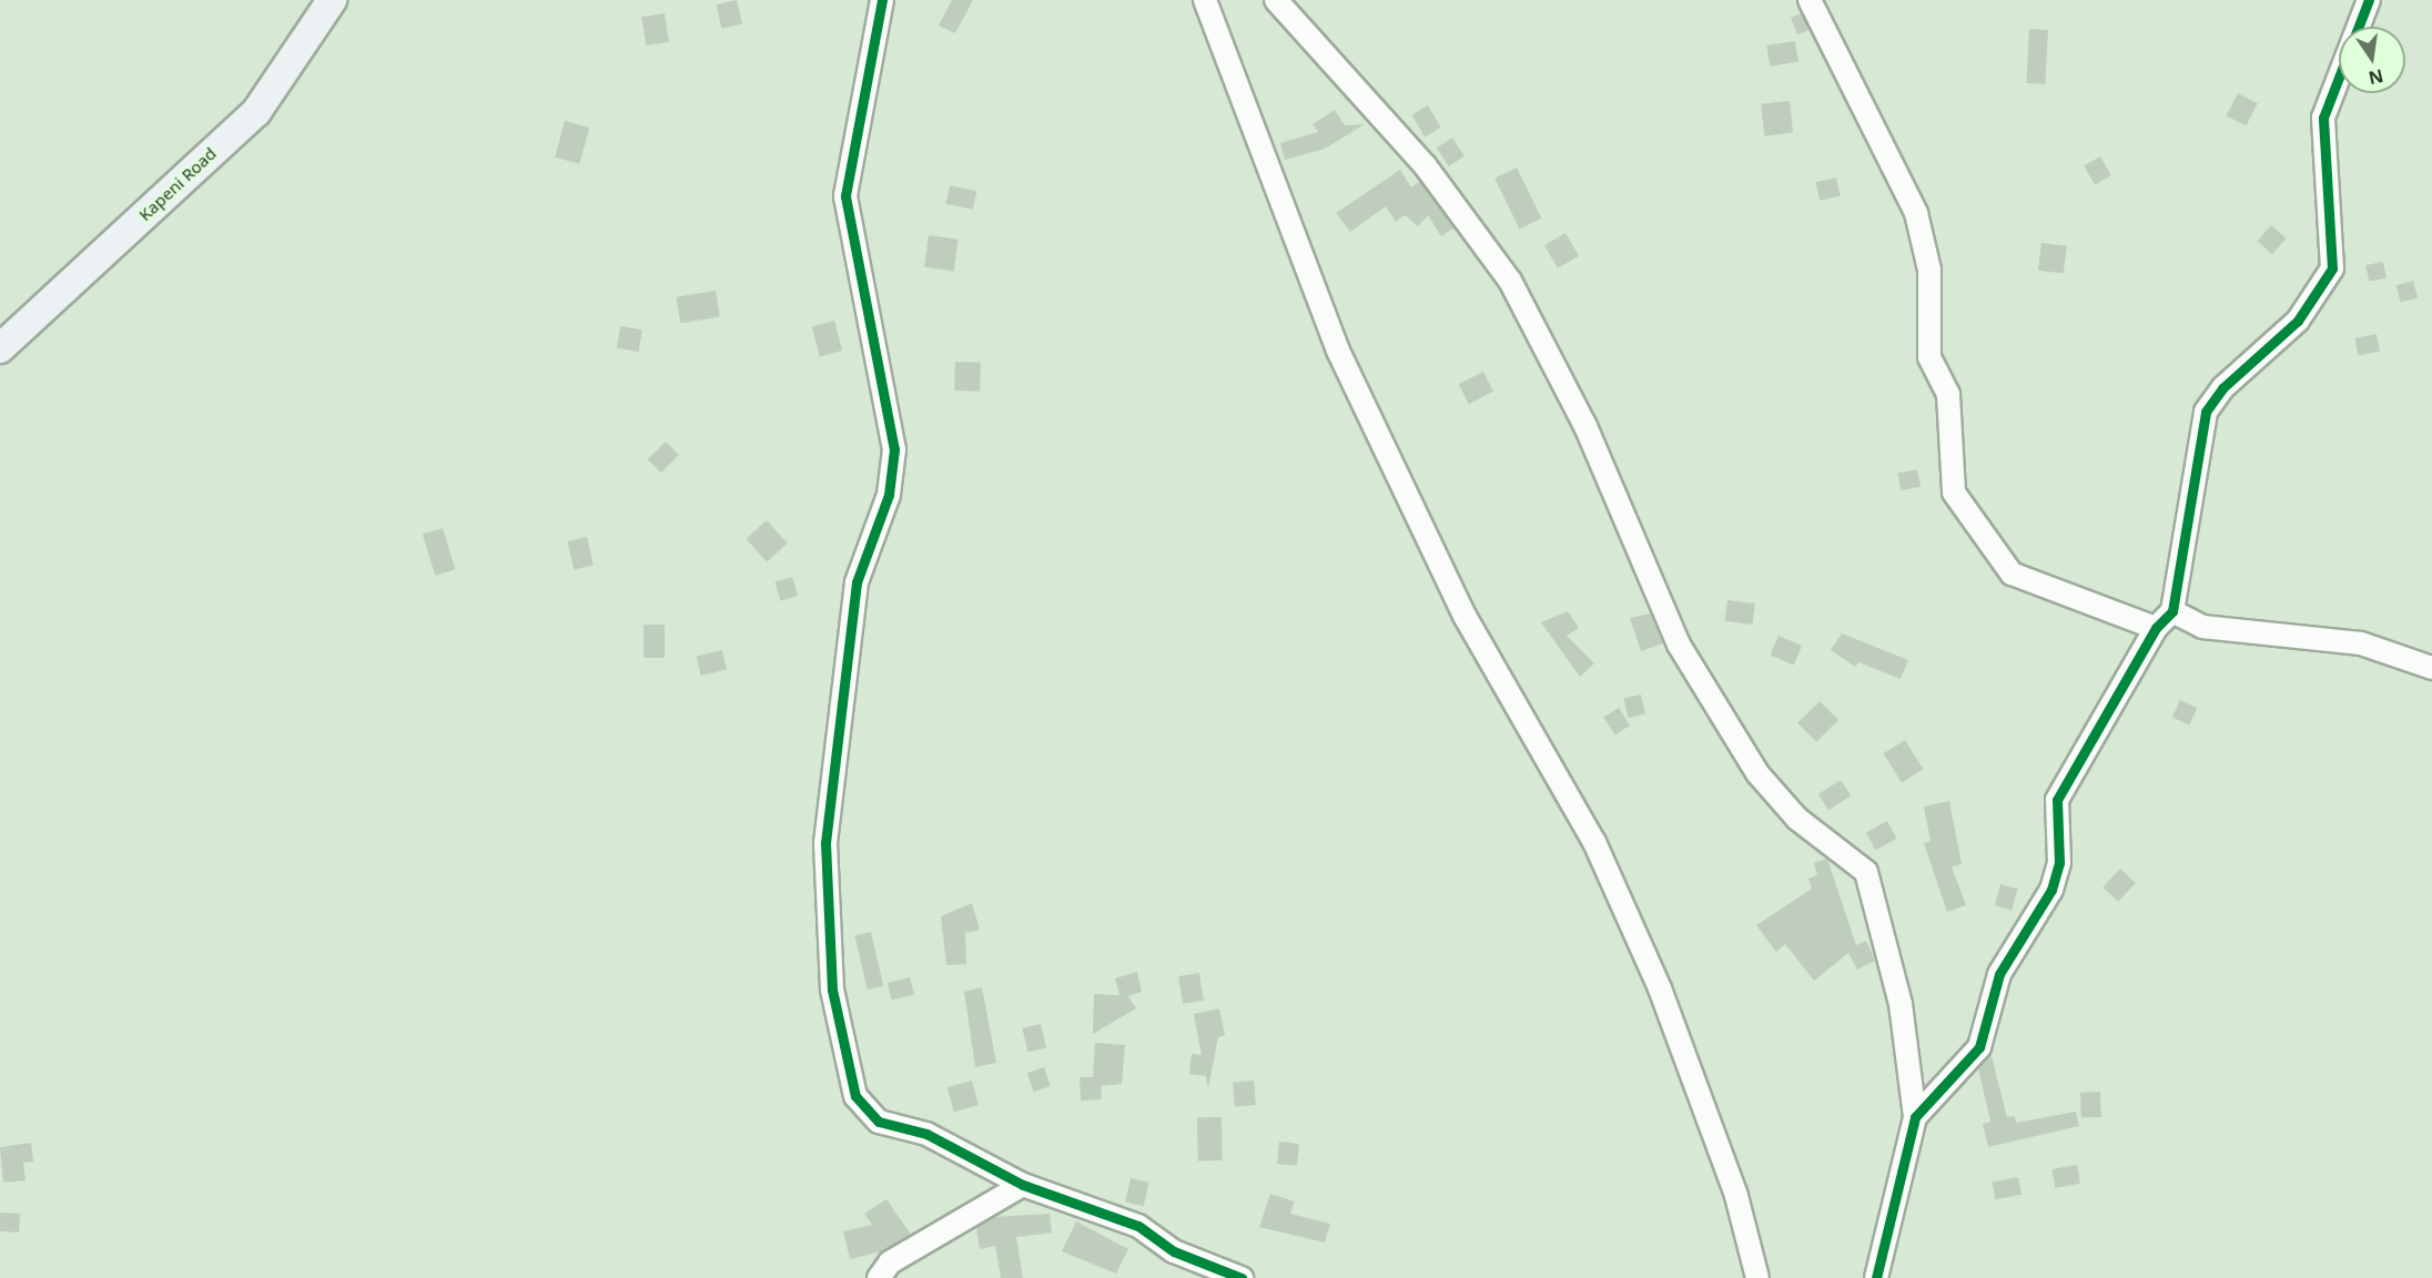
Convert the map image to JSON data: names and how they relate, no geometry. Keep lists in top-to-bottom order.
{
  "streets": {
    "main road": ["Kapeni Road"]
  },
  "north": "bottom"
}
